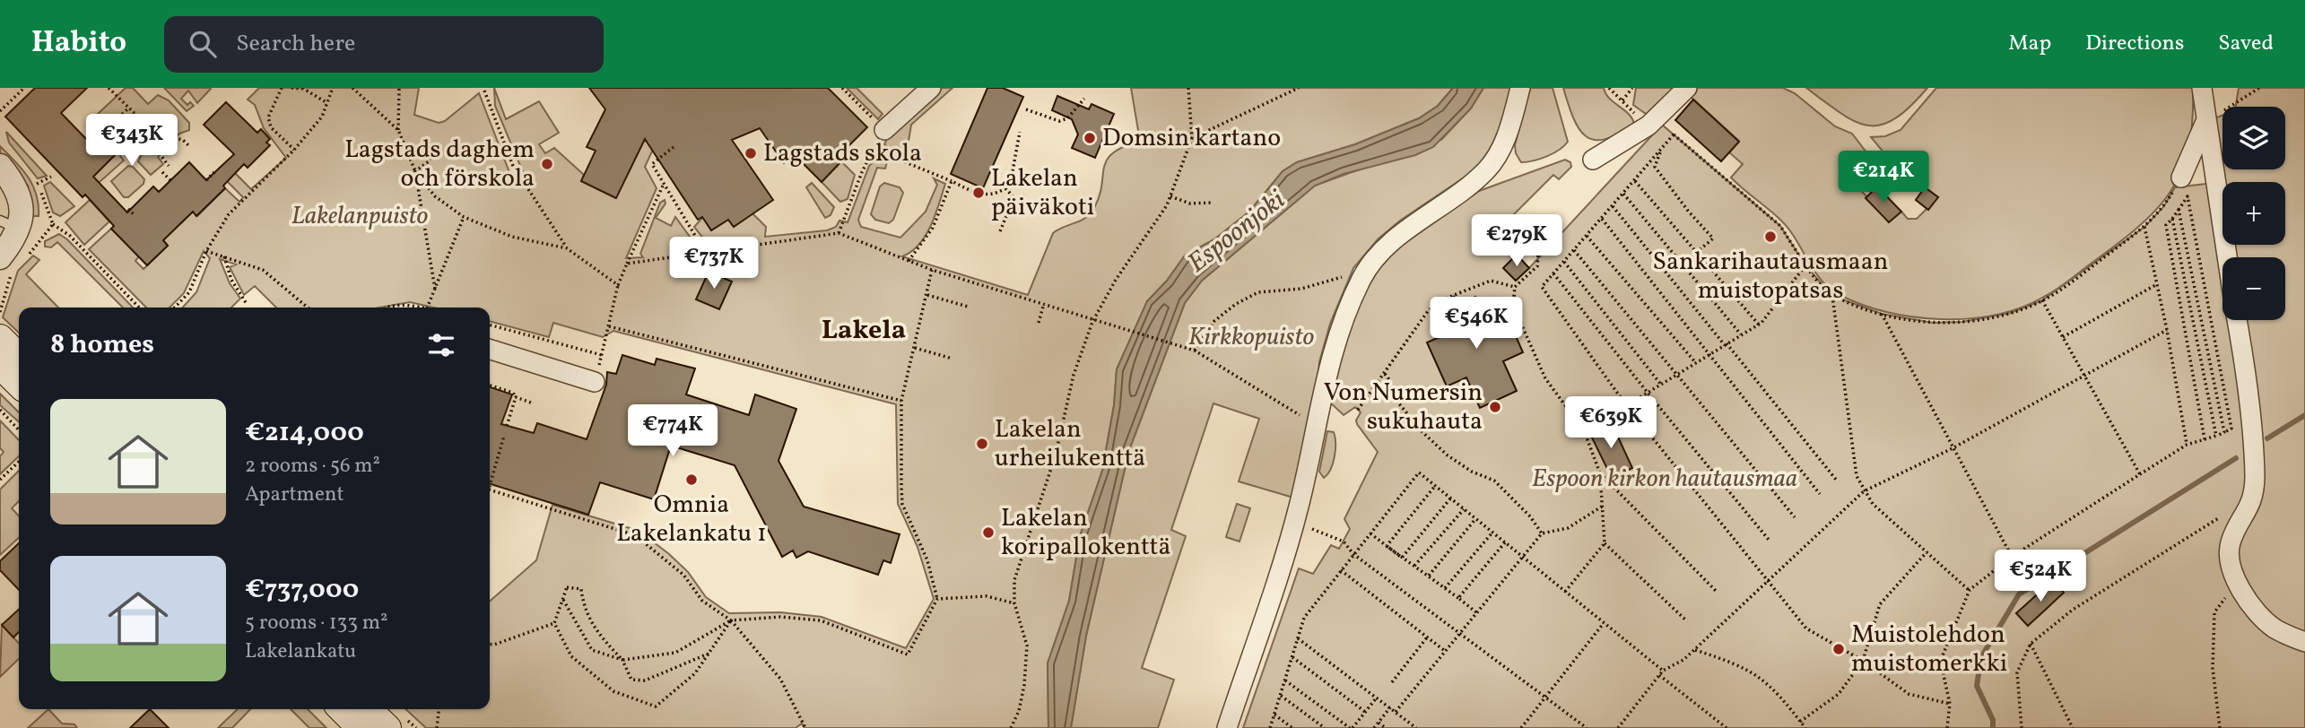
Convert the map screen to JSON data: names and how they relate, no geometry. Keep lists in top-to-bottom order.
{
  "districts": ["Lakela"],
  "water": ["Espoonjoki"],
  "parks": ["Lakelanpuisto", "Kirkkopuisto", "Espoon kirkon hautausmaa"],
  "places": [
    "Domsin kartano",
    "Lagstads skola",
    "Lagstads daghem och förskola",
    "Lakelan päiväkoti",
    "Sankarihautausmaan muistopatsas",
    "Von Numersin sukuhauta",
    "Lakelan urheilukenttä",
    "Omnia Lakelankatu 1",
    "Lakelan koripallokenttä",
    "Muistolehdon muistomerkki"
  ],
  "page": {
    "header": "Habito",
    "search": "Search here",
    "nav": ["Map", "Directions", "Saved"],
    "map_buttons": ["+", "−"],
    "price": [
      "€343K",
      "€214K",
      "€279K",
      "€737K",
      "€546K",
      "€639K",
      "€774K",
      "€524K"
    ],
    "heading": "8 homes",
    "list": [
      {
        "name": "€214,000",
        "note": "2 rooms · 56 m² · Apartment"
      },
      {
        "name": "€737,000",
        "note": "5 rooms · 133 m² · Lakelankatu"
      }
    ]
  }
}
